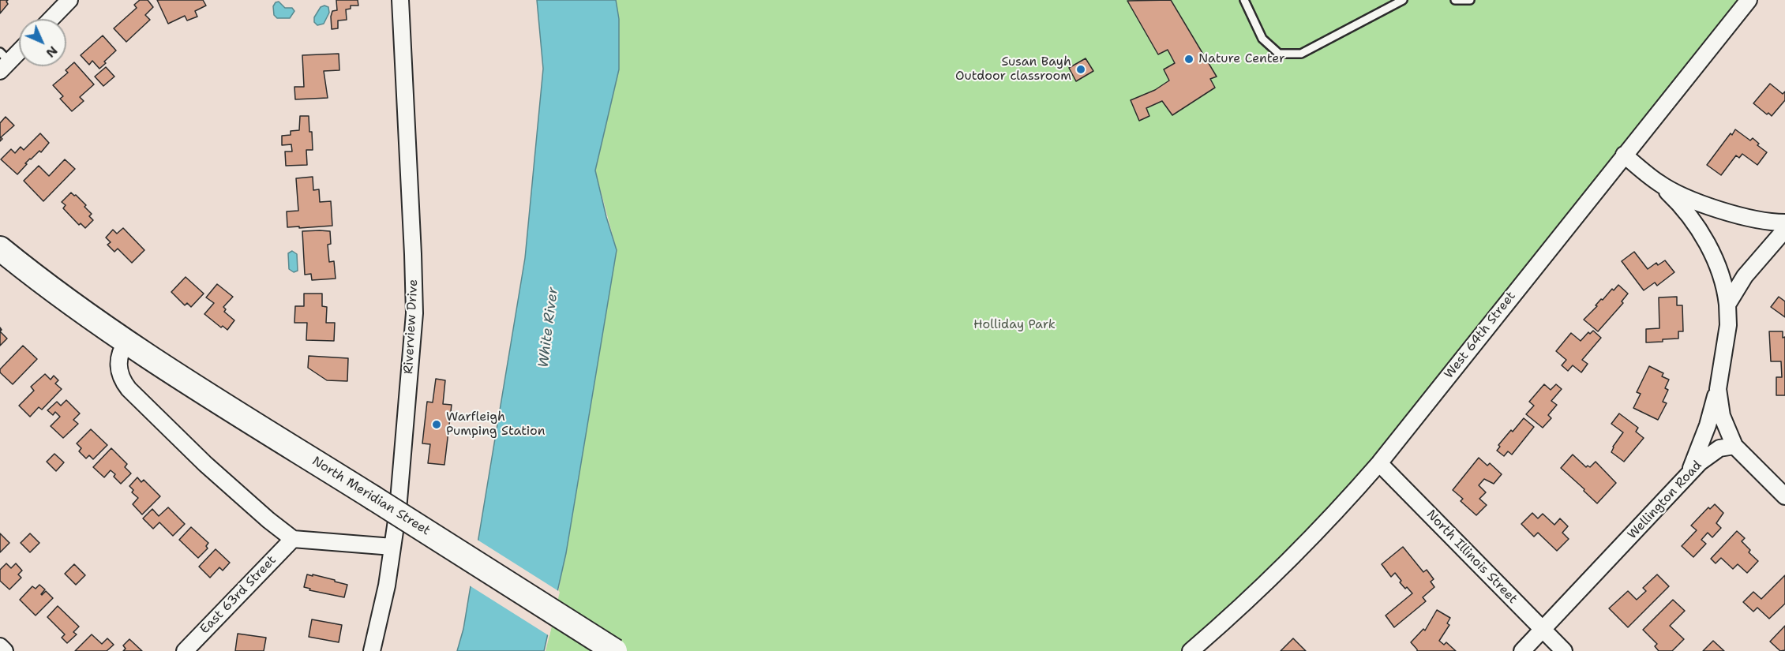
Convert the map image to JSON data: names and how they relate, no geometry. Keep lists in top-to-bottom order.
{
  "streets": {
    "main road": ["North Meridian Street"],
    "street": [
      "Riverview Drive",
      "West 64th Street",
      "Wellington Road",
      "North Illinois Street",
      "East 63rd Street"
    ]
  },
  "crossings": [
    ["West 64th Street", "North Illinois Street"],
    ["Wellington Road", "North Illinois Street"]
  ],
  "water": ["White River"],
  "parks": ["Holliday Park"],
  "places": ["Nature Center", "Susan Bayh Outdoor classroom", "Warfleigh Pumping Station"],
  "north": "bottom right"
}
